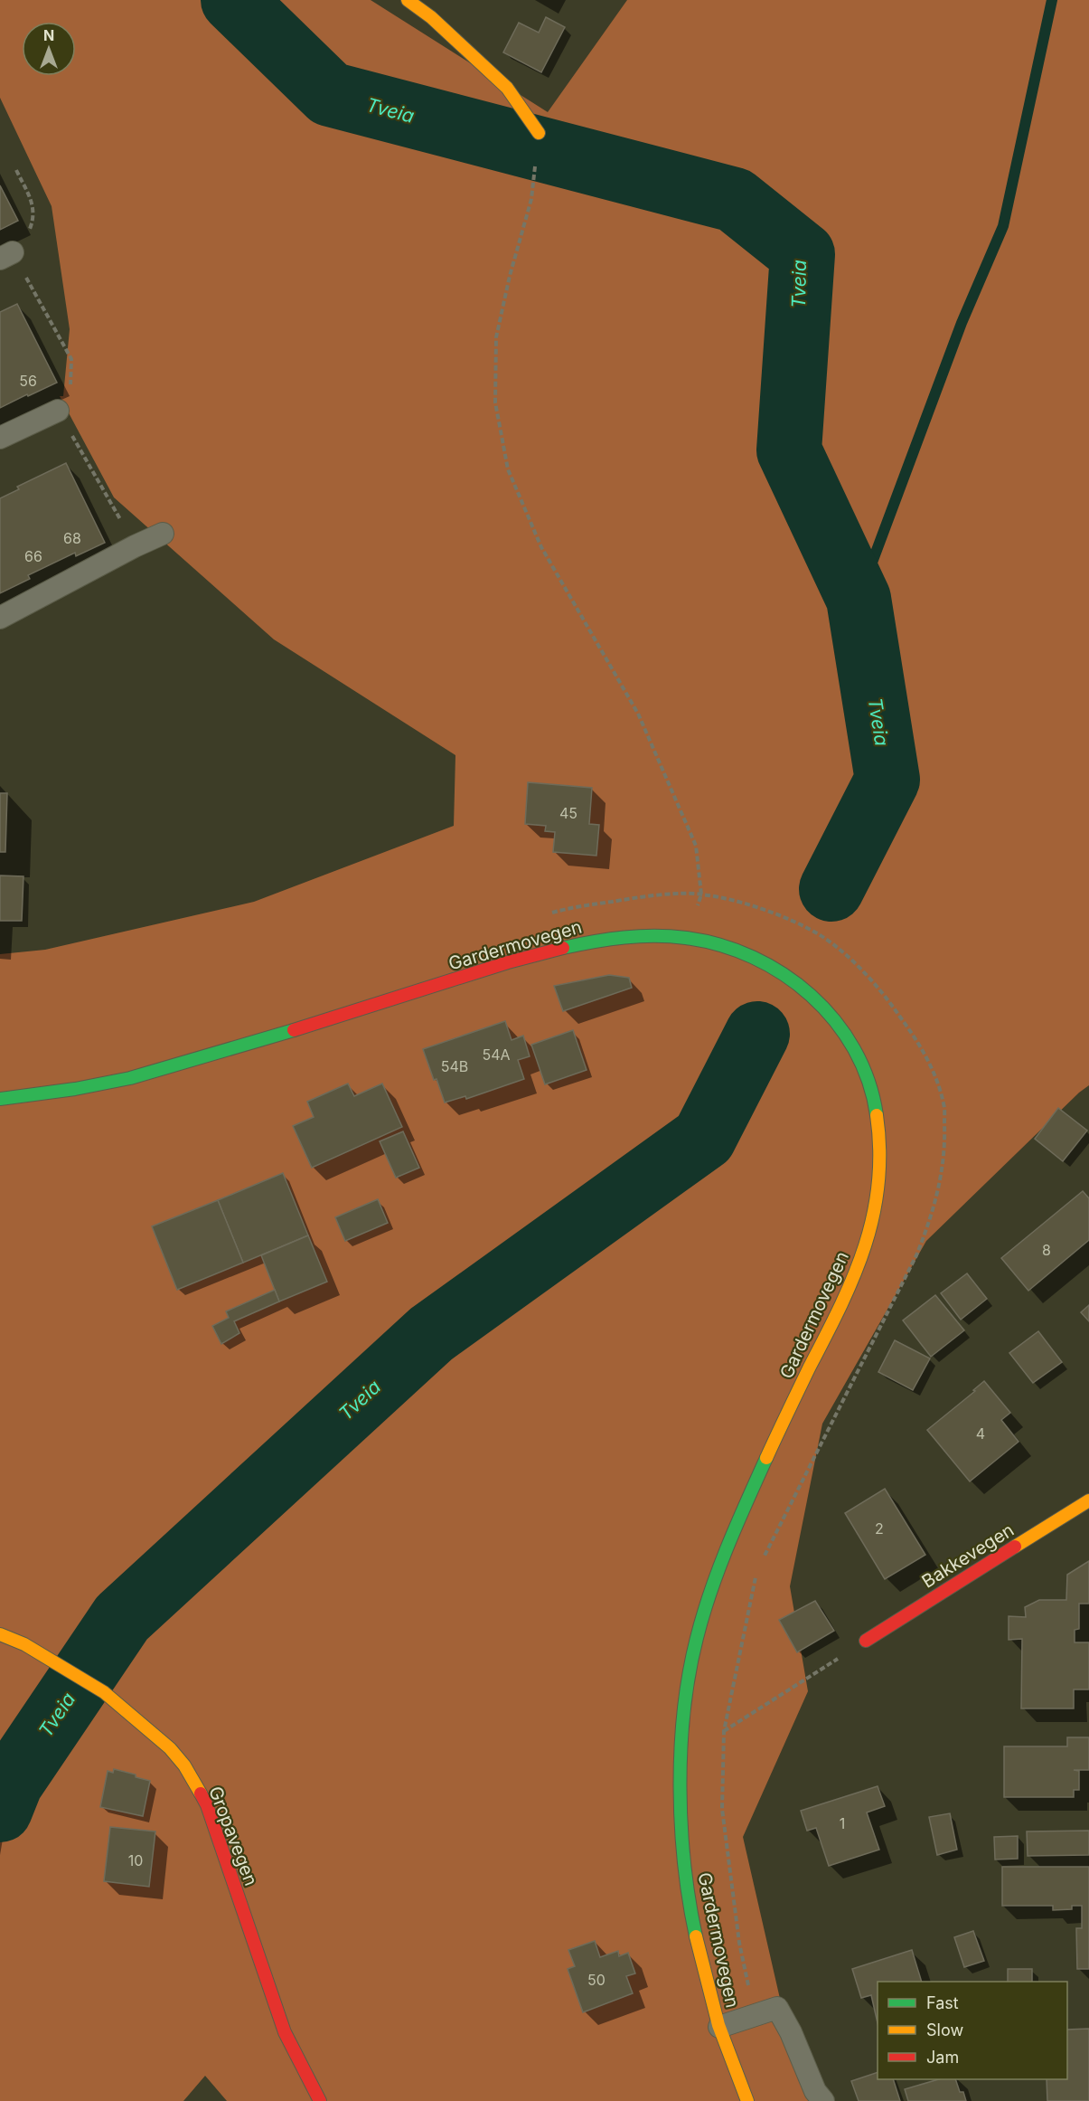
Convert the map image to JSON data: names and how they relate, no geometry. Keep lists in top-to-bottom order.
{
  "streets": {
    "main road": ["Gardermovegen", "Bakkevegen", "Gropavegen"]
  },
  "water": ["Tveia"],
  "house_numbers": [
    "56",
    "68",
    "66",
    "45",
    "54A",
    "54B",
    "8",
    "4",
    "2",
    "1",
    "10",
    "50"
  ],
  "legend": ["Fast", "Slow", "Jam"],
  "north": "top"
}
